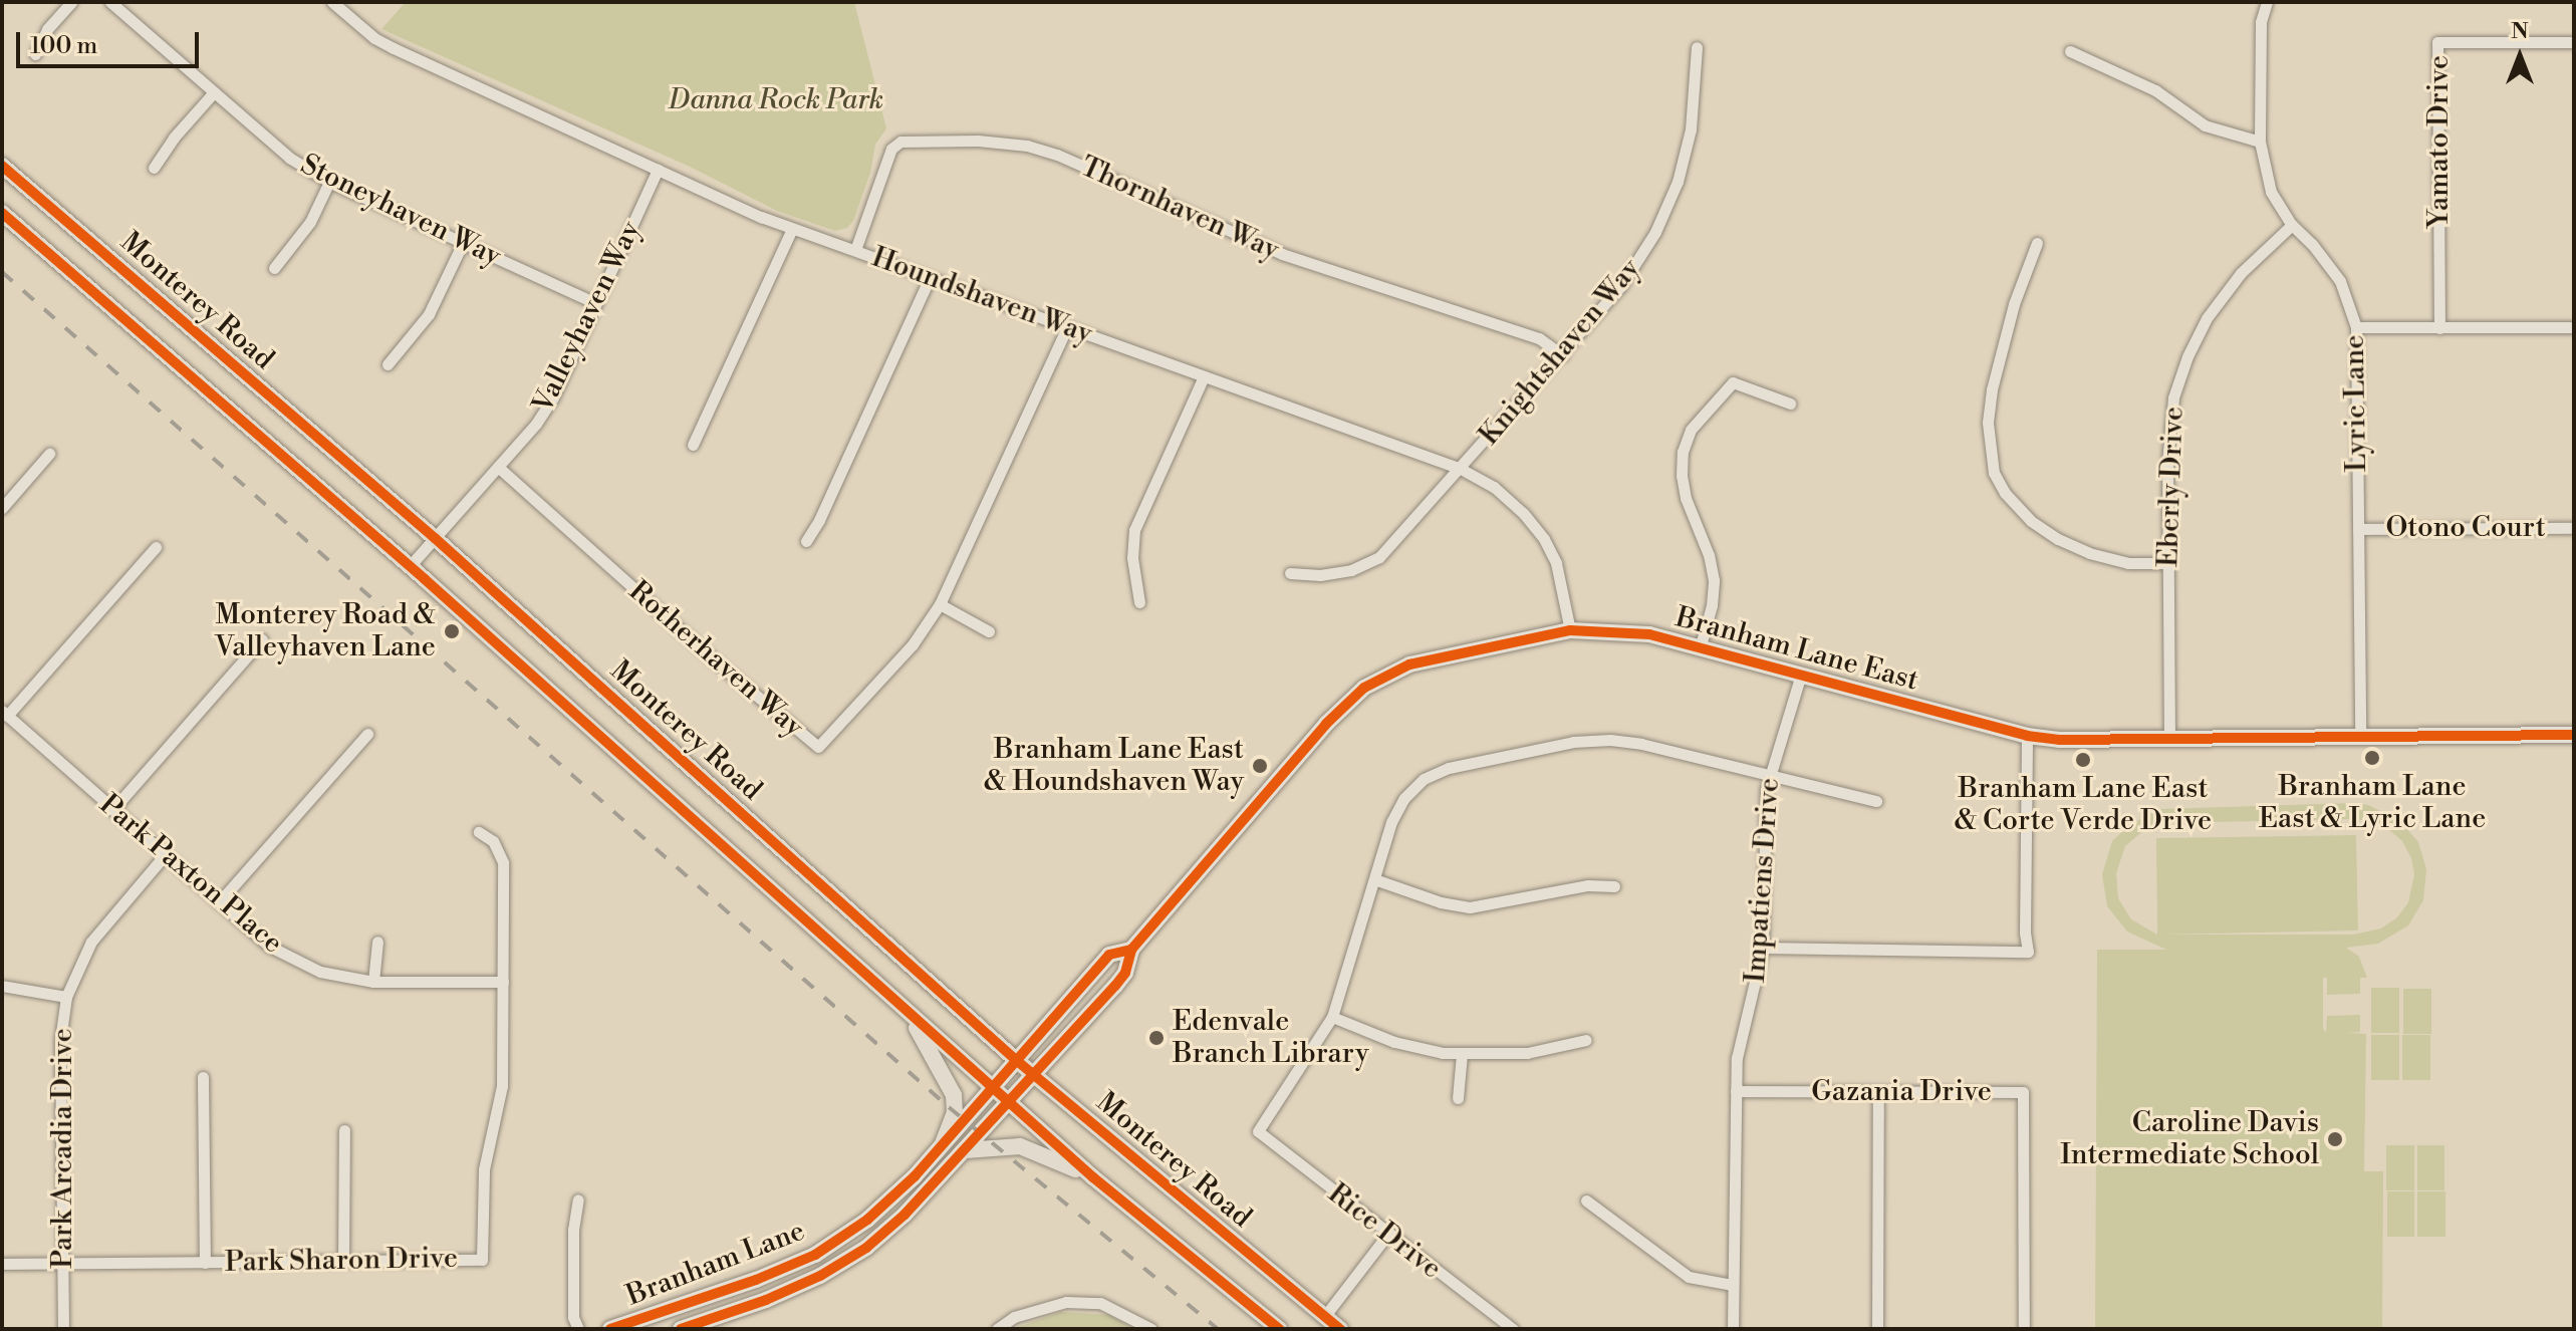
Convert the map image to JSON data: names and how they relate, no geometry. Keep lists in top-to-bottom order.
{
  "streets": {
    "main road": ["Monterey Road"],
    "street": [
      "Yamato Drive",
      "Thornhaven Way",
      "Stoneyhaven Way",
      "Houndshaven Way",
      "Valleyhaven Way",
      "Knightshaven Way",
      "Lyric Lane",
      "Eberly Drive",
      "Otono Court",
      "Branham Lane East",
      "Rotherhaven Way",
      "Park Paxton Place",
      "Impatiens Drive",
      "Gazania Drive",
      "Park Arcadia Drive",
      "Rice Drive",
      "Park Sharon Drive",
      "Branham Lane"
    ]
  },
  "crossings": [
    ["Thornhaven Way", "Houndshaven Way"],
    ["Thornhaven Way", "Knightshaven Way"],
    ["Stoneyhaven Way", "Valleyhaven Way"],
    ["Houndshaven Way", "Valleyhaven Way"],
    ["Houndshaven Way", "Knightshaven Way"],
    ["Houndshaven Way", "Branham Lane East"],
    ["Houndshaven Way", "Rotherhaven Way"],
    ["Monterey Road", "Valleyhaven Way"],
    ["Monterey Road", "Branham Lane East"],
    ["Valleyhaven Way", "Rotherhaven Way"],
    ["Lyric Lane", "Eberly Drive"],
    ["Lyric Lane", "Otono Court"],
    ["Lyric Lane", "Branham Lane East"],
    ["Eberly Drive", "Branham Lane East"],
    ["Branham Lane East", "Impatiens Drive"],
    ["Branham Lane East", "Branham Lane"],
    ["Park Paxton Place", "Park Arcadia Drive"],
    ["Park Paxton Place", "Park Sharon Drive"],
    ["Impatiens Drive", "Gazania Drive"],
    ["Park Arcadia Drive", "Park Sharon Drive"]
  ],
  "parks": ["Danna Rock Park"],
  "places": [
    "Monterey Road & Valleyhaven Lane",
    "Branham Lane East & Lyric Lane",
    "Branham Lane East & Corte Verde Drive",
    "Branham Lane East & Houndshaven Way",
    "Edenvale Branch Library",
    "Caroline Davis Intermediate School"
  ],
  "scale_bar": "100 m",
  "north": "top"
}
